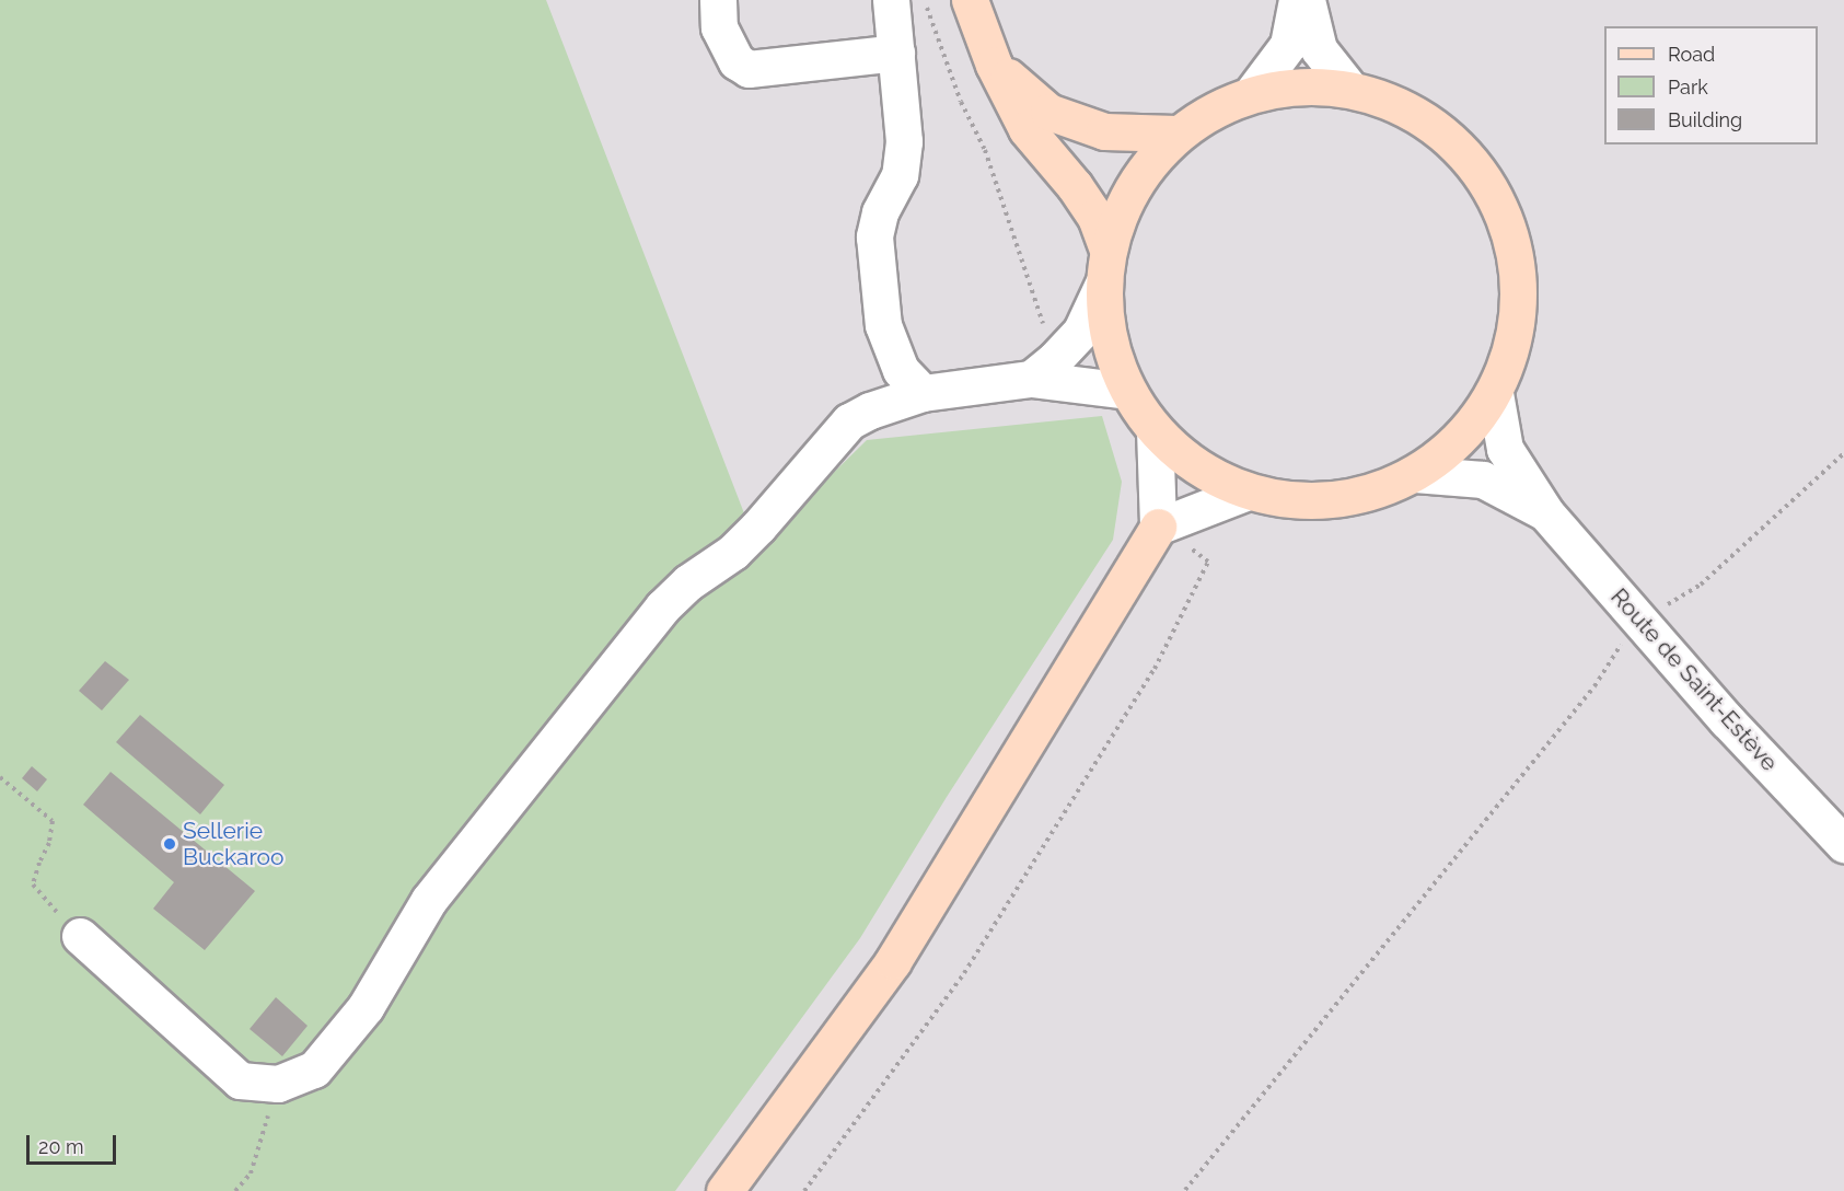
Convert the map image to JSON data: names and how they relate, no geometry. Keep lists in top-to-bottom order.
{
  "streets": {
    "street": ["Route de Saint-Estève"]
  },
  "places": ["Sellerie Buckaroo"],
  "legend": ["Road", "Park", "Building"],
  "scale_bar": "20 m"
}
